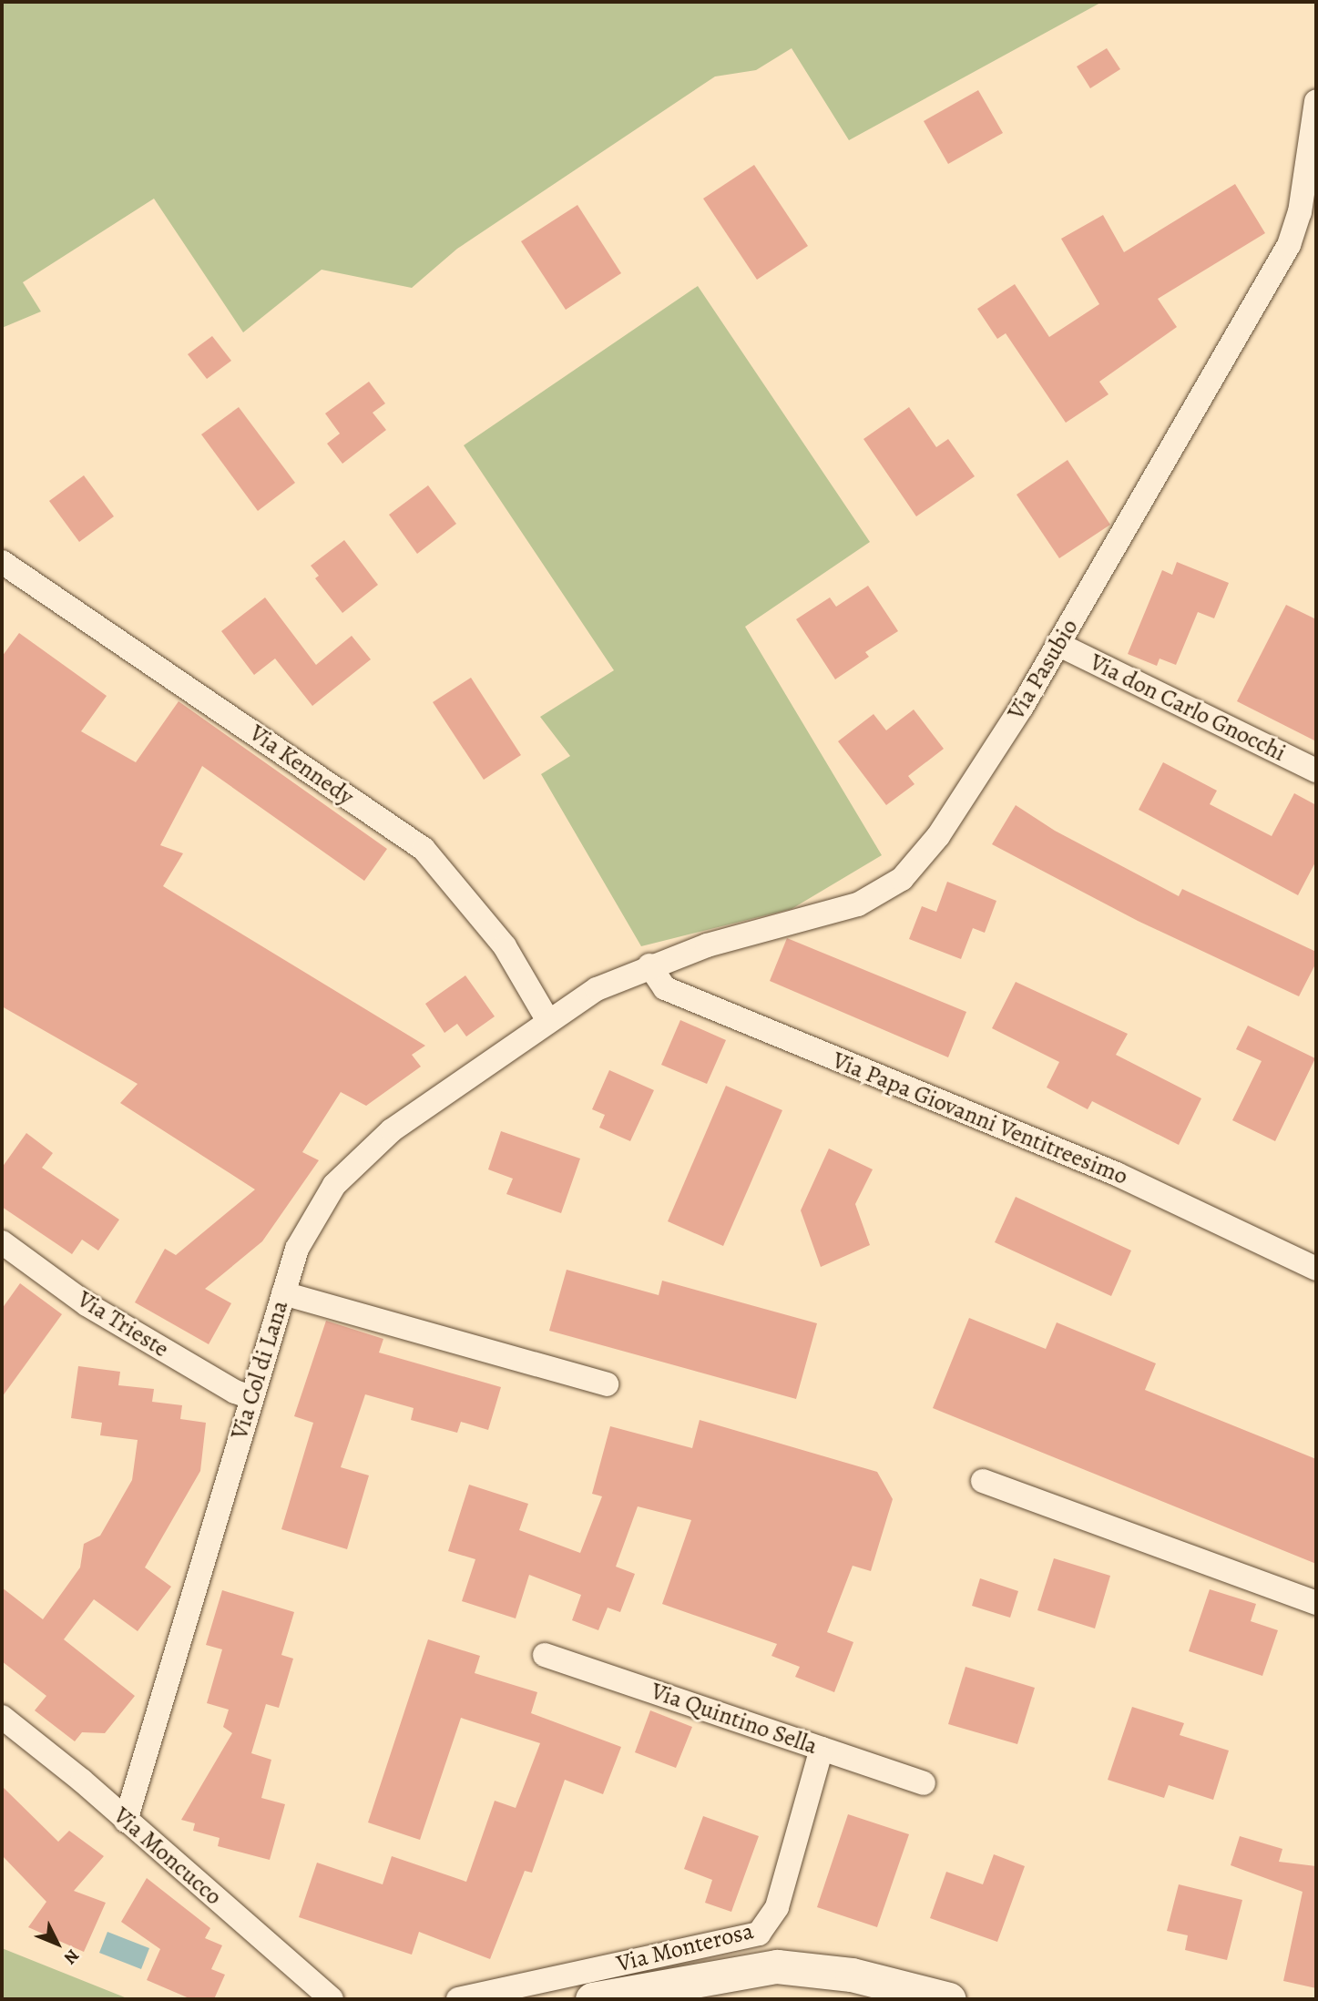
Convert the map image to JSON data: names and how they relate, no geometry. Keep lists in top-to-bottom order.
{
  "streets": {
    "street": [
      "Via Pasubio",
      "Via don Carlo Gnocchi",
      "Via Kennedy",
      "Via Papa Giovanni Ventitreesimo",
      "Via Trieste",
      "Via Col di Lana",
      "Via Quintino Sella",
      "Via Moncucco",
      "Via Monterosa"
    ]
  },
  "crossings": [
    ["Via Pasubio", "Via don Carlo Gnocchi"],
    ["Via Pasubio", "Via Kennedy"],
    ["Via Pasubio", "Via Papa Giovanni Ventitreesimo"],
    ["Via Pasubio", "Via Col di Lana"],
    ["Via Kennedy", "Via Col di Lana"],
    ["Via Trieste", "Via Col di Lana"],
    ["Via Col di Lana", "Via Moncucco"],
    ["Via Quintino Sella", "Via Monterosa"]
  ],
  "north": "bottom right"
}
